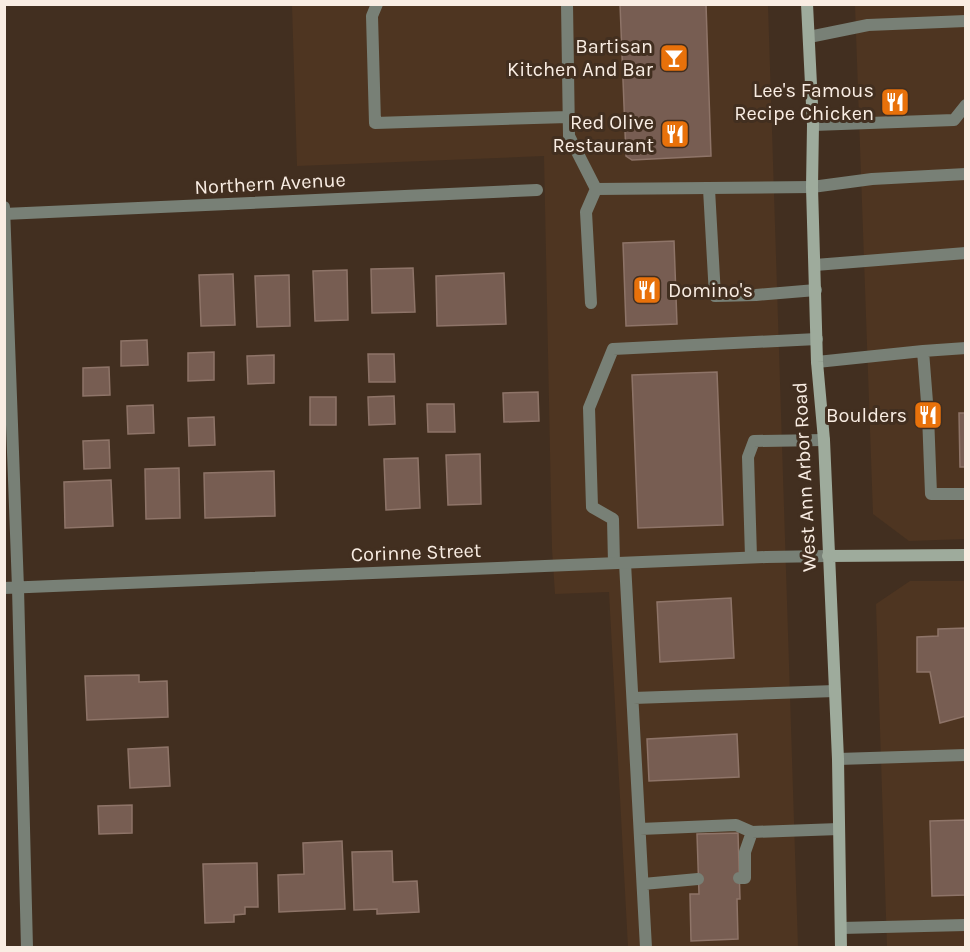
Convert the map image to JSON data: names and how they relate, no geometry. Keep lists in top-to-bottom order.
{
  "streets": {
    "main road": ["West Ann Arbor Road"],
    "street": ["Northern Avenue", "Corinne Street"]
  },
  "crossings": [
    ["West Ann Arbor Road", "Corinne Street"]
  ],
  "places": {
    "bar": ["Bartisan Kitchen And Bar"],
    "restaurant": [
      "Lee's Famous Recipe Chicken",
      "Red Olive Restaurant",
      "Domino's",
      "Boulders"
    ]
  }
}
